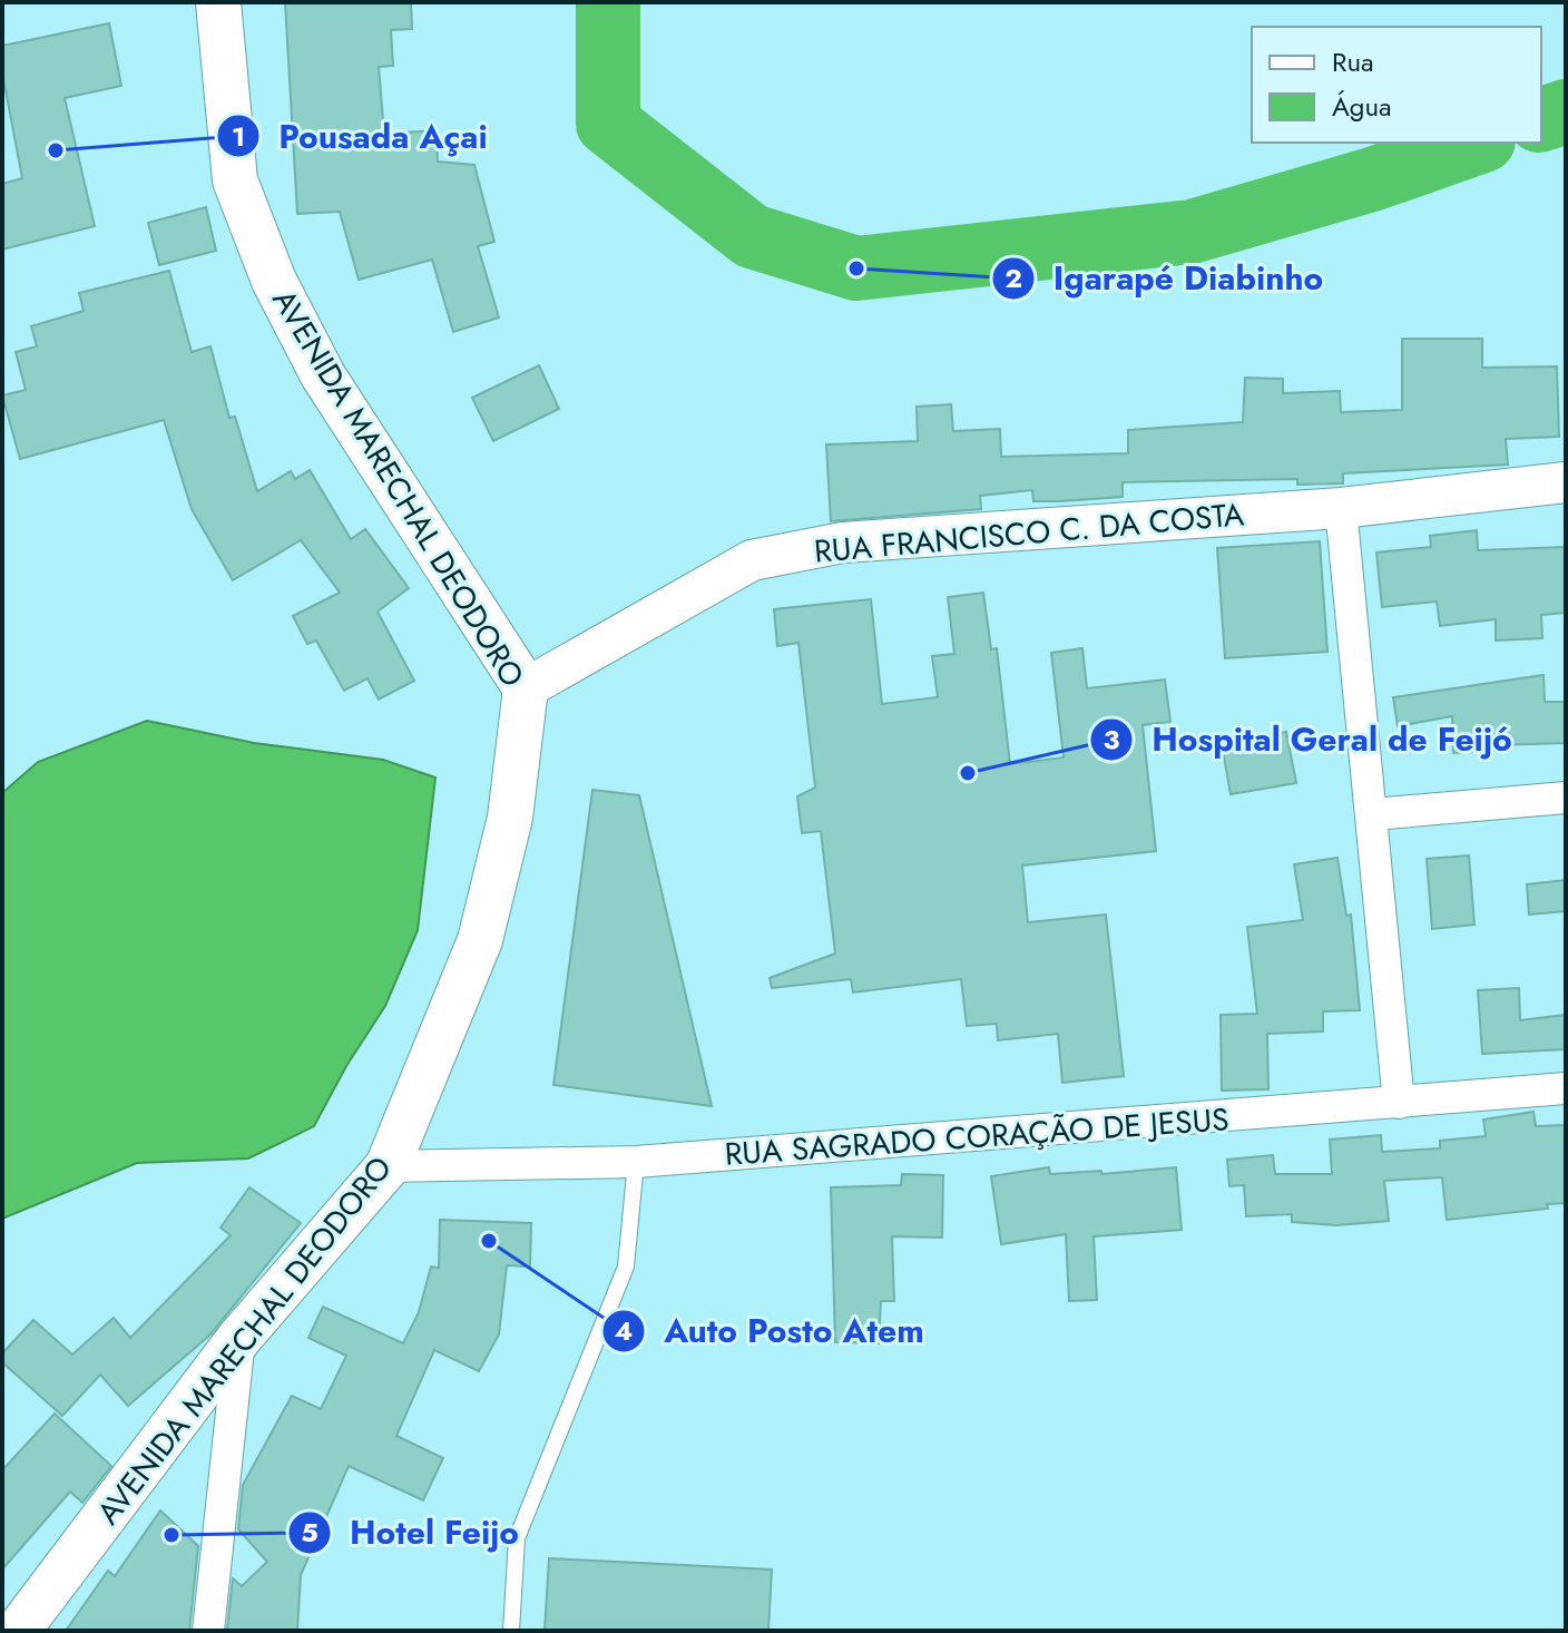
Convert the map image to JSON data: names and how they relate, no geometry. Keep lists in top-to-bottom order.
{
  "streets": {
    "main road": ["AVENIDA MARECHAL DEODORO"],
    "street": ["RUA FRANCISCO C. DA COSTA", "RUA SAGRADO CORAÇÃO DE JESUS"]
  },
  "crossings": [
    ["AVENIDA MARECHAL DEODORO", "RUA FRANCISCO C. DA COSTA"],
    ["AVENIDA MARECHAL DEODORO", "RUA SAGRADO CORAÇÃO DE JESUS"]
  ],
  "places": [
    "Pousada Açai",
    "Igarapé Diabinho",
    "Hospital Geral de Feijó",
    "Auto Posto Atem",
    "Hotel Feijo"
  ],
  "legend": ["Rua", "Água"]
}
